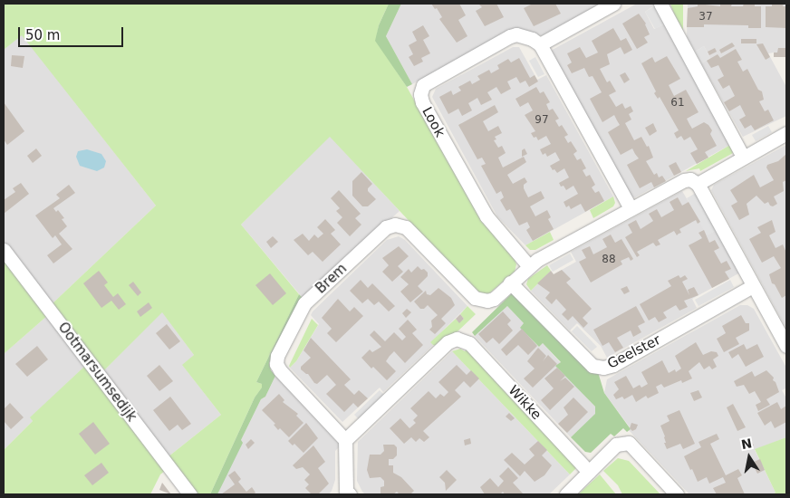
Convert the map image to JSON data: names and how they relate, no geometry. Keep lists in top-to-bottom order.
{
  "streets": {
    "street": [
      "Look",
      "Brem",
      "Geelster",
      "Ootmarsumsedijk",
      "Wikke"
    ]
  },
  "crossings": [
    ["Brem", "Geelster"],
    ["Brem", "Wikke"]
  ],
  "house_numbers": [
    "37",
    "61",
    "97",
    "88"
  ],
  "scale_bar": "50 m",
  "north": "top"
}
